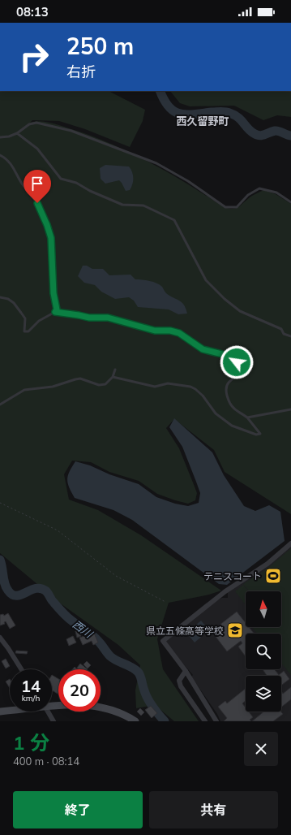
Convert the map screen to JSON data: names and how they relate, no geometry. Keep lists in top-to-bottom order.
{
  "districts": ["西久留野町"],
  "water": ["西川"],
  "places": {
    "sports": ["テニスコート"],
    "school or university": ["県立五條高等学校"]
  },
  "north": "top",
  "page": {
    "status": "08:13",
    "turn": ["250 m", "右折"],
    "speed": "14 km/h",
    "limit": "20",
    "heading": ["1 分", "400 m · 08:14"],
    "buttons": ["終了", "共有"]
  }
}
